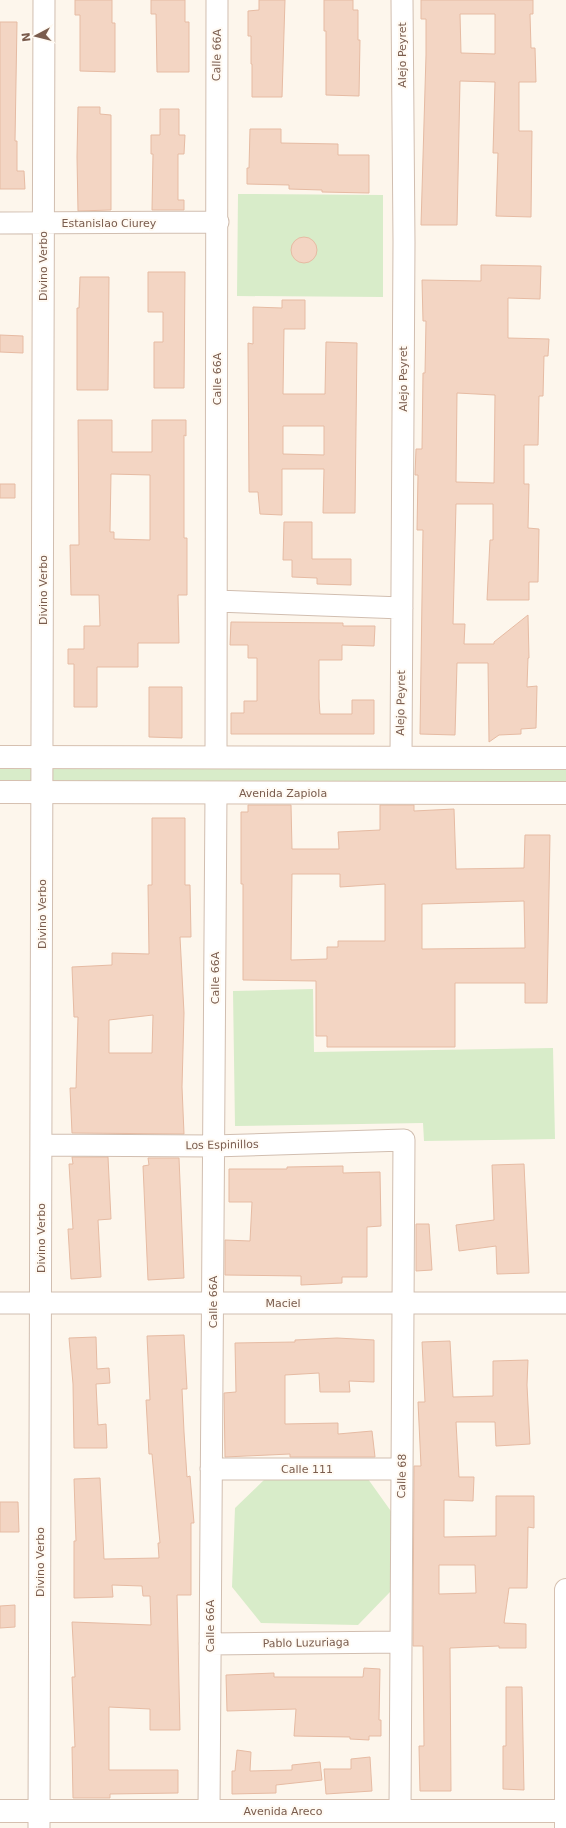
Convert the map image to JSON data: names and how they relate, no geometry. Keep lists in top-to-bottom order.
{
  "streets": {
    "main road": ["Avenida Zapiola", "Avenida Areco"],
    "street": [
      "Calle 66A",
      "Alejo Peyret",
      "Estanislao Ciurey",
      "Divino Verbo",
      "Los Espinillos",
      "Maciel",
      "Calle 111",
      "Calle 68",
      "Pablo Luzuriaga"
    ]
  },
  "crossings": [
    ["Calle 66A", "Estanislao Ciurey"],
    ["Calle 66A", "Avenida Zapiola"],
    ["Calle 66A", "Los Espinillos"],
    ["Calle 66A", "Maciel"],
    ["Calle 66A", "Calle 111"],
    ["Calle 66A", "Pablo Luzuriaga"],
    ["Calle 66A", "Avenida Areco"],
    ["Estanislao Ciurey", "Divino Verbo"],
    ["Divino Verbo", "Avenida Zapiola"],
    ["Divino Verbo", "Los Espinillos"],
    ["Divino Verbo", "Maciel"],
    ["Divino Verbo", "Avenida Areco"],
    ["Los Espinillos", "Calle 68"],
    ["Maciel", "Calle 68"],
    ["Calle 111", "Calle 68"],
    ["Calle 68", "Pablo Luzuriaga"],
    ["Calle 68", "Avenida Areco"]
  ],
  "north": "left"
}
